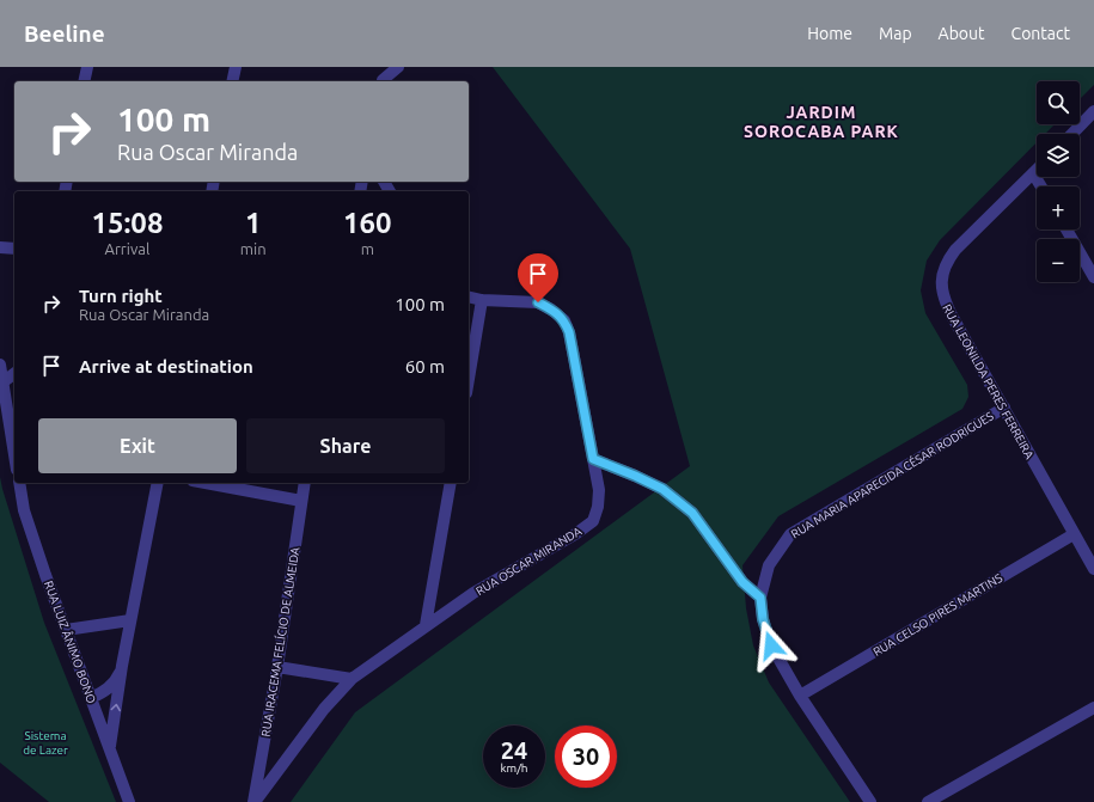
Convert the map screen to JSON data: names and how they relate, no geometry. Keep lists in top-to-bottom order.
{
  "streets": {
    "street": [
      "RUA LEONILDA PERES FERREIRA",
      "RUA MARIA APARECIDA CÉSAR RODRIGUES",
      "RUA OSCAR MIRANDA",
      "RUA CELSO PIRES MARTINS",
      "RUA LUIZ ÂNIMO BONO",
      "RUA IRACEMA FELÍCIO DE ALMEIDA"
    ]
  },
  "crossings": [
    ["RUA LEONILDA PERES FERREIRA", "RUA MARIA APARECIDA CÉSAR RODRIGUES"],
    ["RUA LEONILDA PERES FERREIRA", "RUA CELSO PIRES MARTINS"],
    ["RUA MARIA APARECIDA CÉSAR RODRIGUES", "RUA CELSO PIRES MARTINS"],
    ["RUA OSCAR MIRANDA", "RUA IRACEMA FELÍCIO DE ALMEIDA"]
  ],
  "districts": ["JARDIM SOROCABA PARK"],
  "parks": ["Sistema de Lazer"],
  "page": {
    "header": "Beeline",
    "nav": [
      "Home",
      "Map",
      "About",
      "Contact"
    ],
    "map_buttons": ["+", "−"],
    "turn": ["100 m", "Rua Oscar Miranda"],
    "eta": [
      "15:08",
      "Arrival",
      "1",
      "min",
      "160",
      "m"
    ],
    "list": [
      {
        "name": "Turn right",
        "note": "Rua Oscar Miranda",
        "value": "100 m"
      },
      {
        "name": "Arrive at destination",
        "value": "60 m"
      }
    ],
    "buttons": ["Exit", "Share"],
    "speed": "24 km/h",
    "limit": "30"
  }
}
